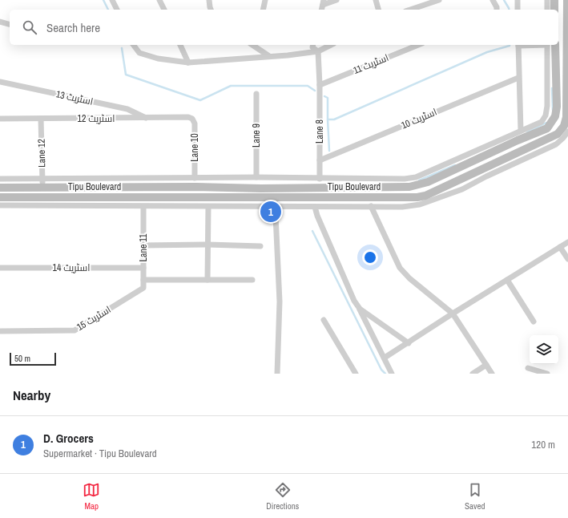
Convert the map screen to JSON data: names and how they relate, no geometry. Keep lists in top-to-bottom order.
{
  "streets": {
    "street": [
      "اسٹریٹ 11",
      "اسٹریٹ 13",
      "اسٹریٹ 12",
      "اسٹریٹ 10",
      "Lane 8",
      "Lane 9",
      "Lane 10",
      "Lane 12",
      "Tipu Boulevard",
      "Lane 11",
      "اسٹریٹ 14",
      "اسٹریٹ 15"
    ]
  },
  "crossings": [
    ["اسٹریٹ 11", "Lane 8"],
    ["اسٹریٹ 13", "اسٹریٹ 12"],
    ["اسٹریٹ 12", "Lane 10"],
    ["اسٹریٹ 12", "Lane 12"],
    ["اسٹریٹ 10", "Lane 8"],
    ["Lane 12", "Tipu Boulevard"],
    ["Lane 11", "اسٹریٹ 14"],
    ["Lane 11", "اسٹریٹ 15"]
  ],
  "scale_bar": "50 m",
  "page": {
    "search": "Search here",
    "pins": "1",
    "scale": "50 m",
    "heading": "Nearby",
    "list": [
      {
        "mark": "1",
        "name": "D. Grocers",
        "note": "Supermarket · Tipu Boulevard",
        "value": "120 m"
      }
    ],
    "nav": ["Map", "Directions", "Saved"]
  }
}
